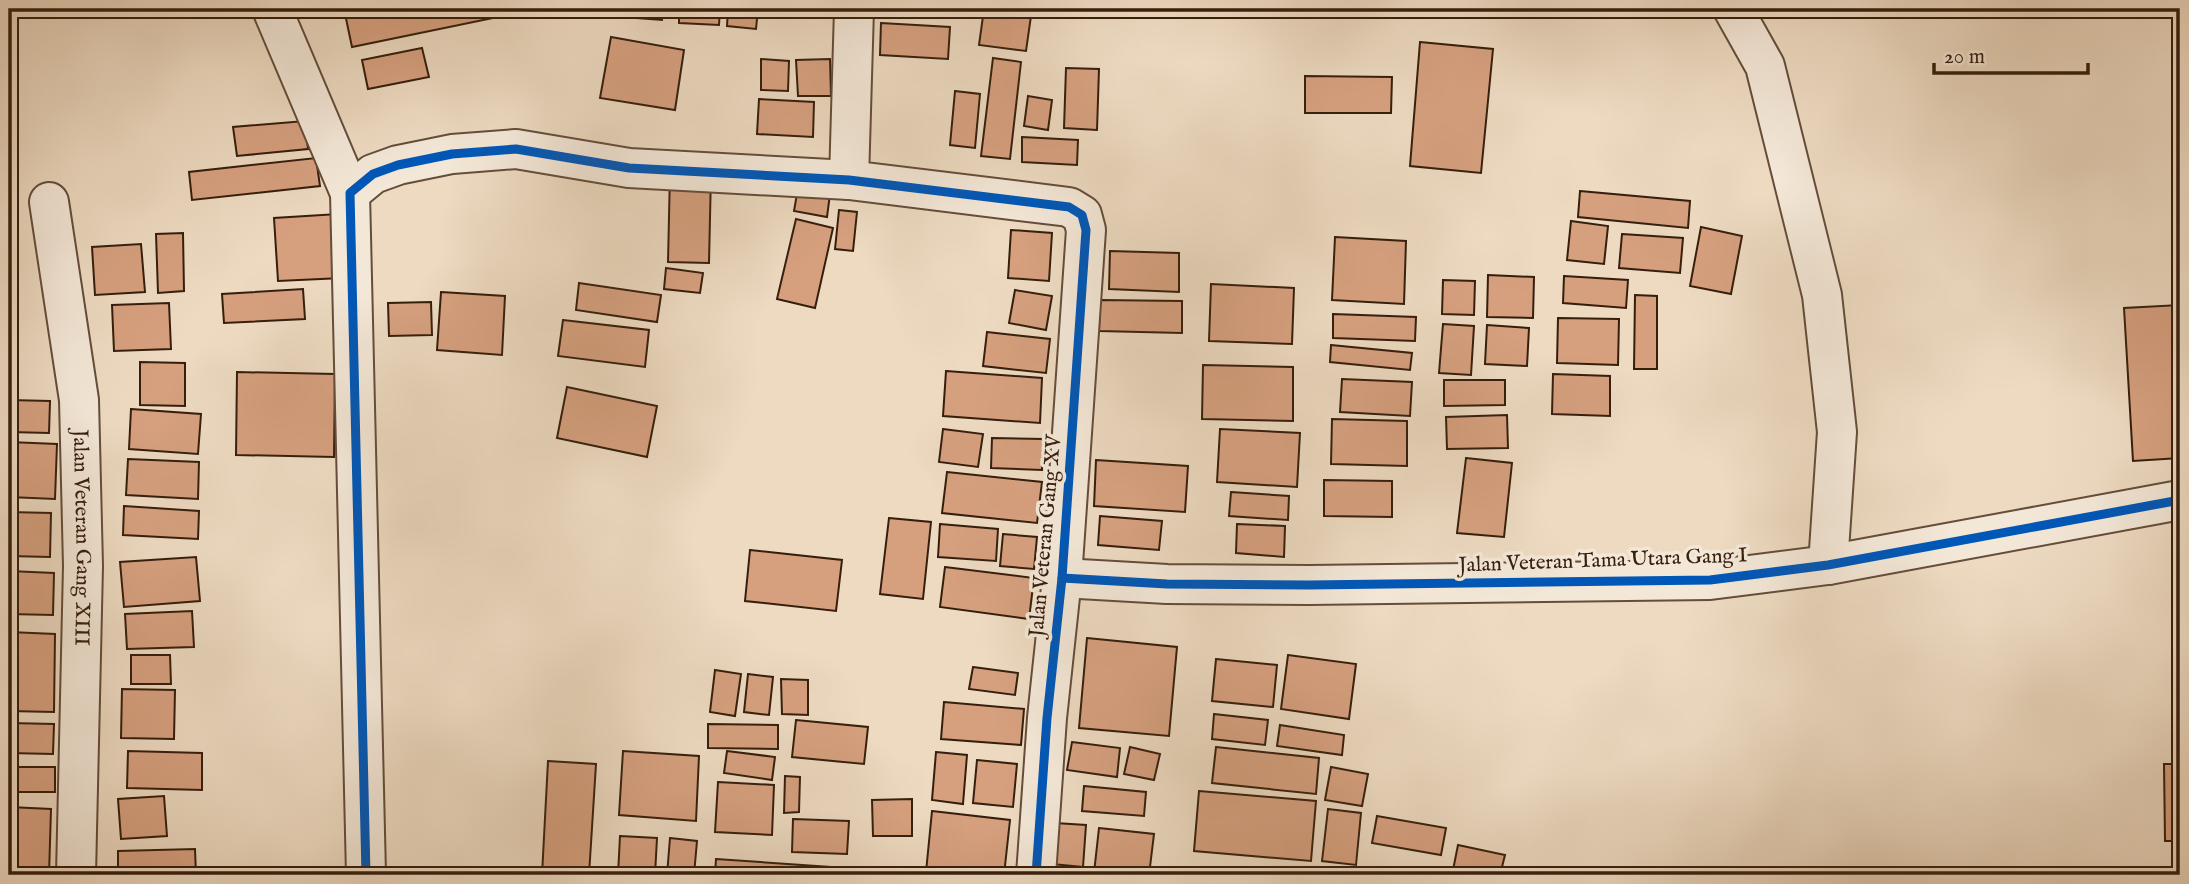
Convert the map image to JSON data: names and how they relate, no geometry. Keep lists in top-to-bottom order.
{
  "streets": {
    "street": ["Jalan Veteran Gang XV", "Jalan Veteran Gang XIII", "Jalan Veteran Tama Utara Gang I"]
  },
  "crossings": [
    ["Jalan Veteran Gang XV", "Jalan Veteran Tama Utara Gang I"]
  ],
  "scale_bar": "20 m"
}
